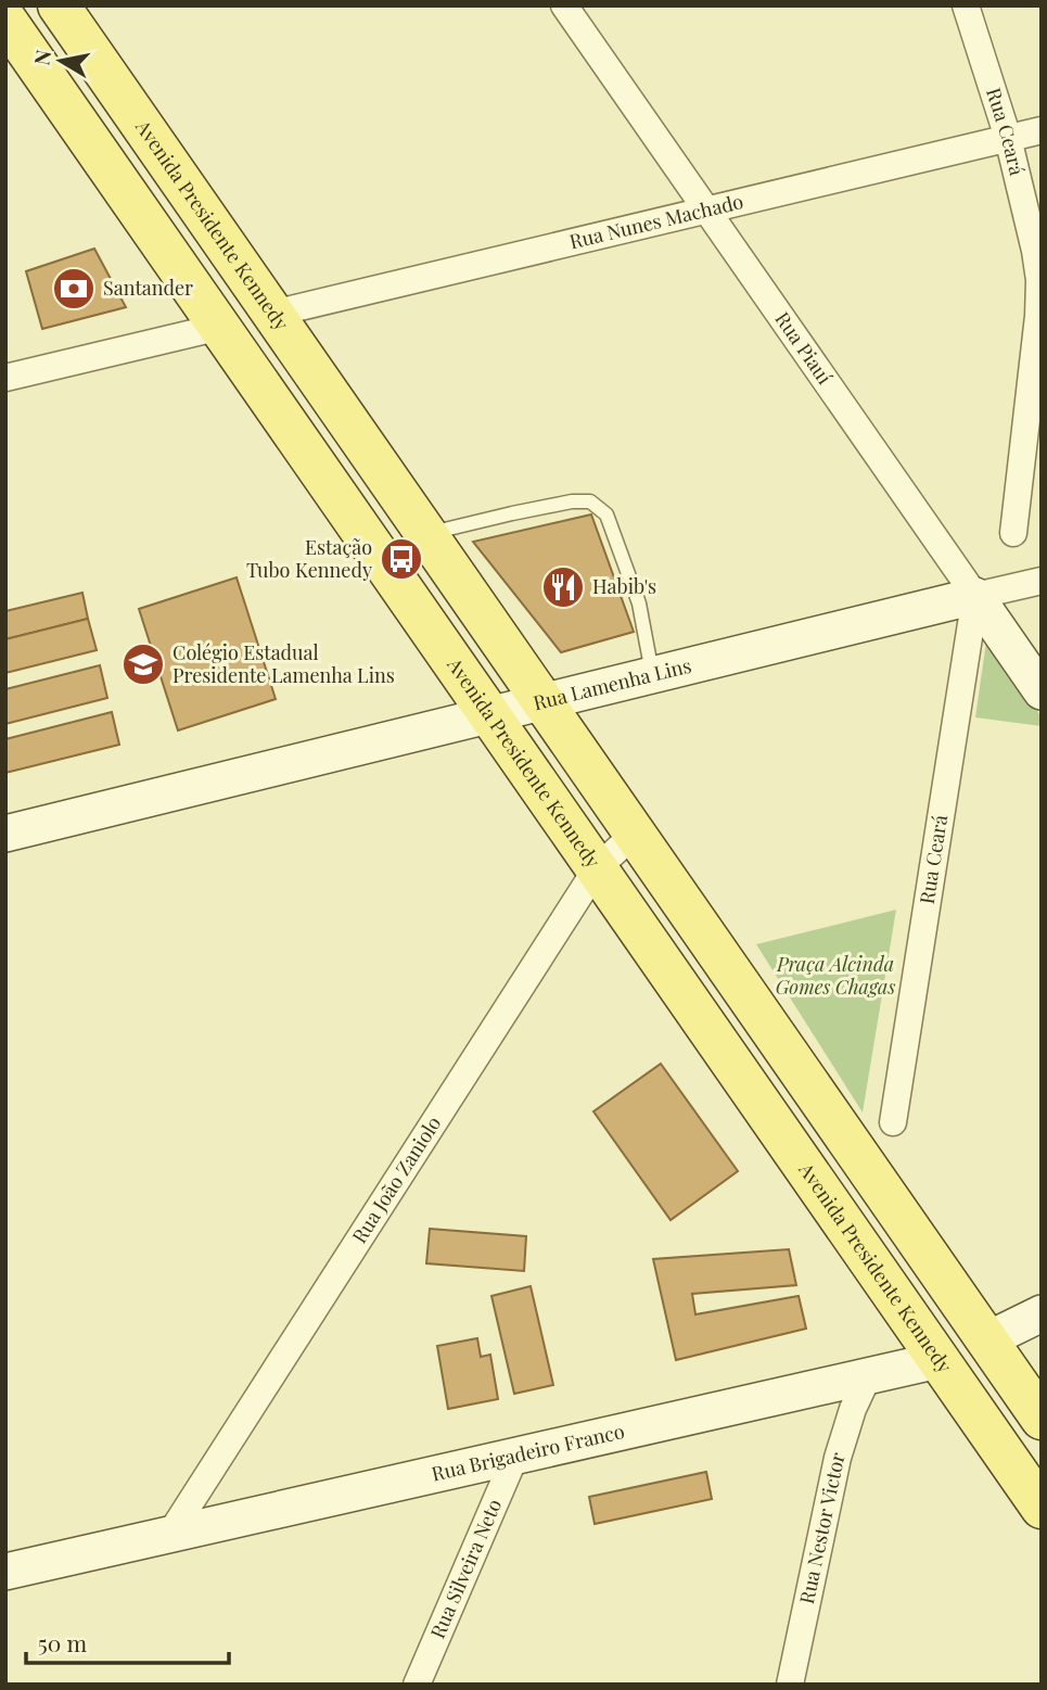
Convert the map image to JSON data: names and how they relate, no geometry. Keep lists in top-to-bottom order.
{
  "streets": {
    "main road": [
      "Avenida Presidente Kennedy",
      "Rua Piauí",
      "Rua Lamenha Lins",
      "Rua Brigadeiro Franco"
    ],
    "street": [
      "Rua Ceará",
      "Rua Nunes Machado",
      "Rua João Zaniolo",
      "Rua Nestor Victor",
      "Rua Silveira Neto"
    ]
  },
  "crossings": [
    ["Rua Ceará", "Rua Nunes Machado"],
    ["Rua Ceará", "Rua Piauí"],
    ["Rua Ceará", "Rua Lamenha Lins"],
    ["Rua Nunes Machado", "Avenida Presidente Kennedy"],
    ["Rua Nunes Machado", "Rua Piauí"],
    ["Avenida Presidente Kennedy", "Rua Lamenha Lins"],
    ["Avenida Presidente Kennedy", "Rua João Zaniolo"],
    ["Avenida Presidente Kennedy", "Rua Brigadeiro Franco"],
    ["Rua Piauí", "Rua Lamenha Lins"],
    ["Rua João Zaniolo", "Rua Brigadeiro Franco"],
    ["Rua Brigadeiro Franco", "Rua Nestor Victor"],
    ["Rua Brigadeiro Franco", "Rua Silveira Neto"]
  ],
  "parks": ["Praça Alcinda Gomes Chagas"],
  "places": {
    "bank": ["Santander"],
    "bus stop": ["Estação Tubo Kennedy"],
    "restaurant": ["Habib's"],
    "school or university": ["Colégio Estadual Presidente Lamenha Lins"]
  },
  "scale_bar": "50 m",
  "north": "left"
}
